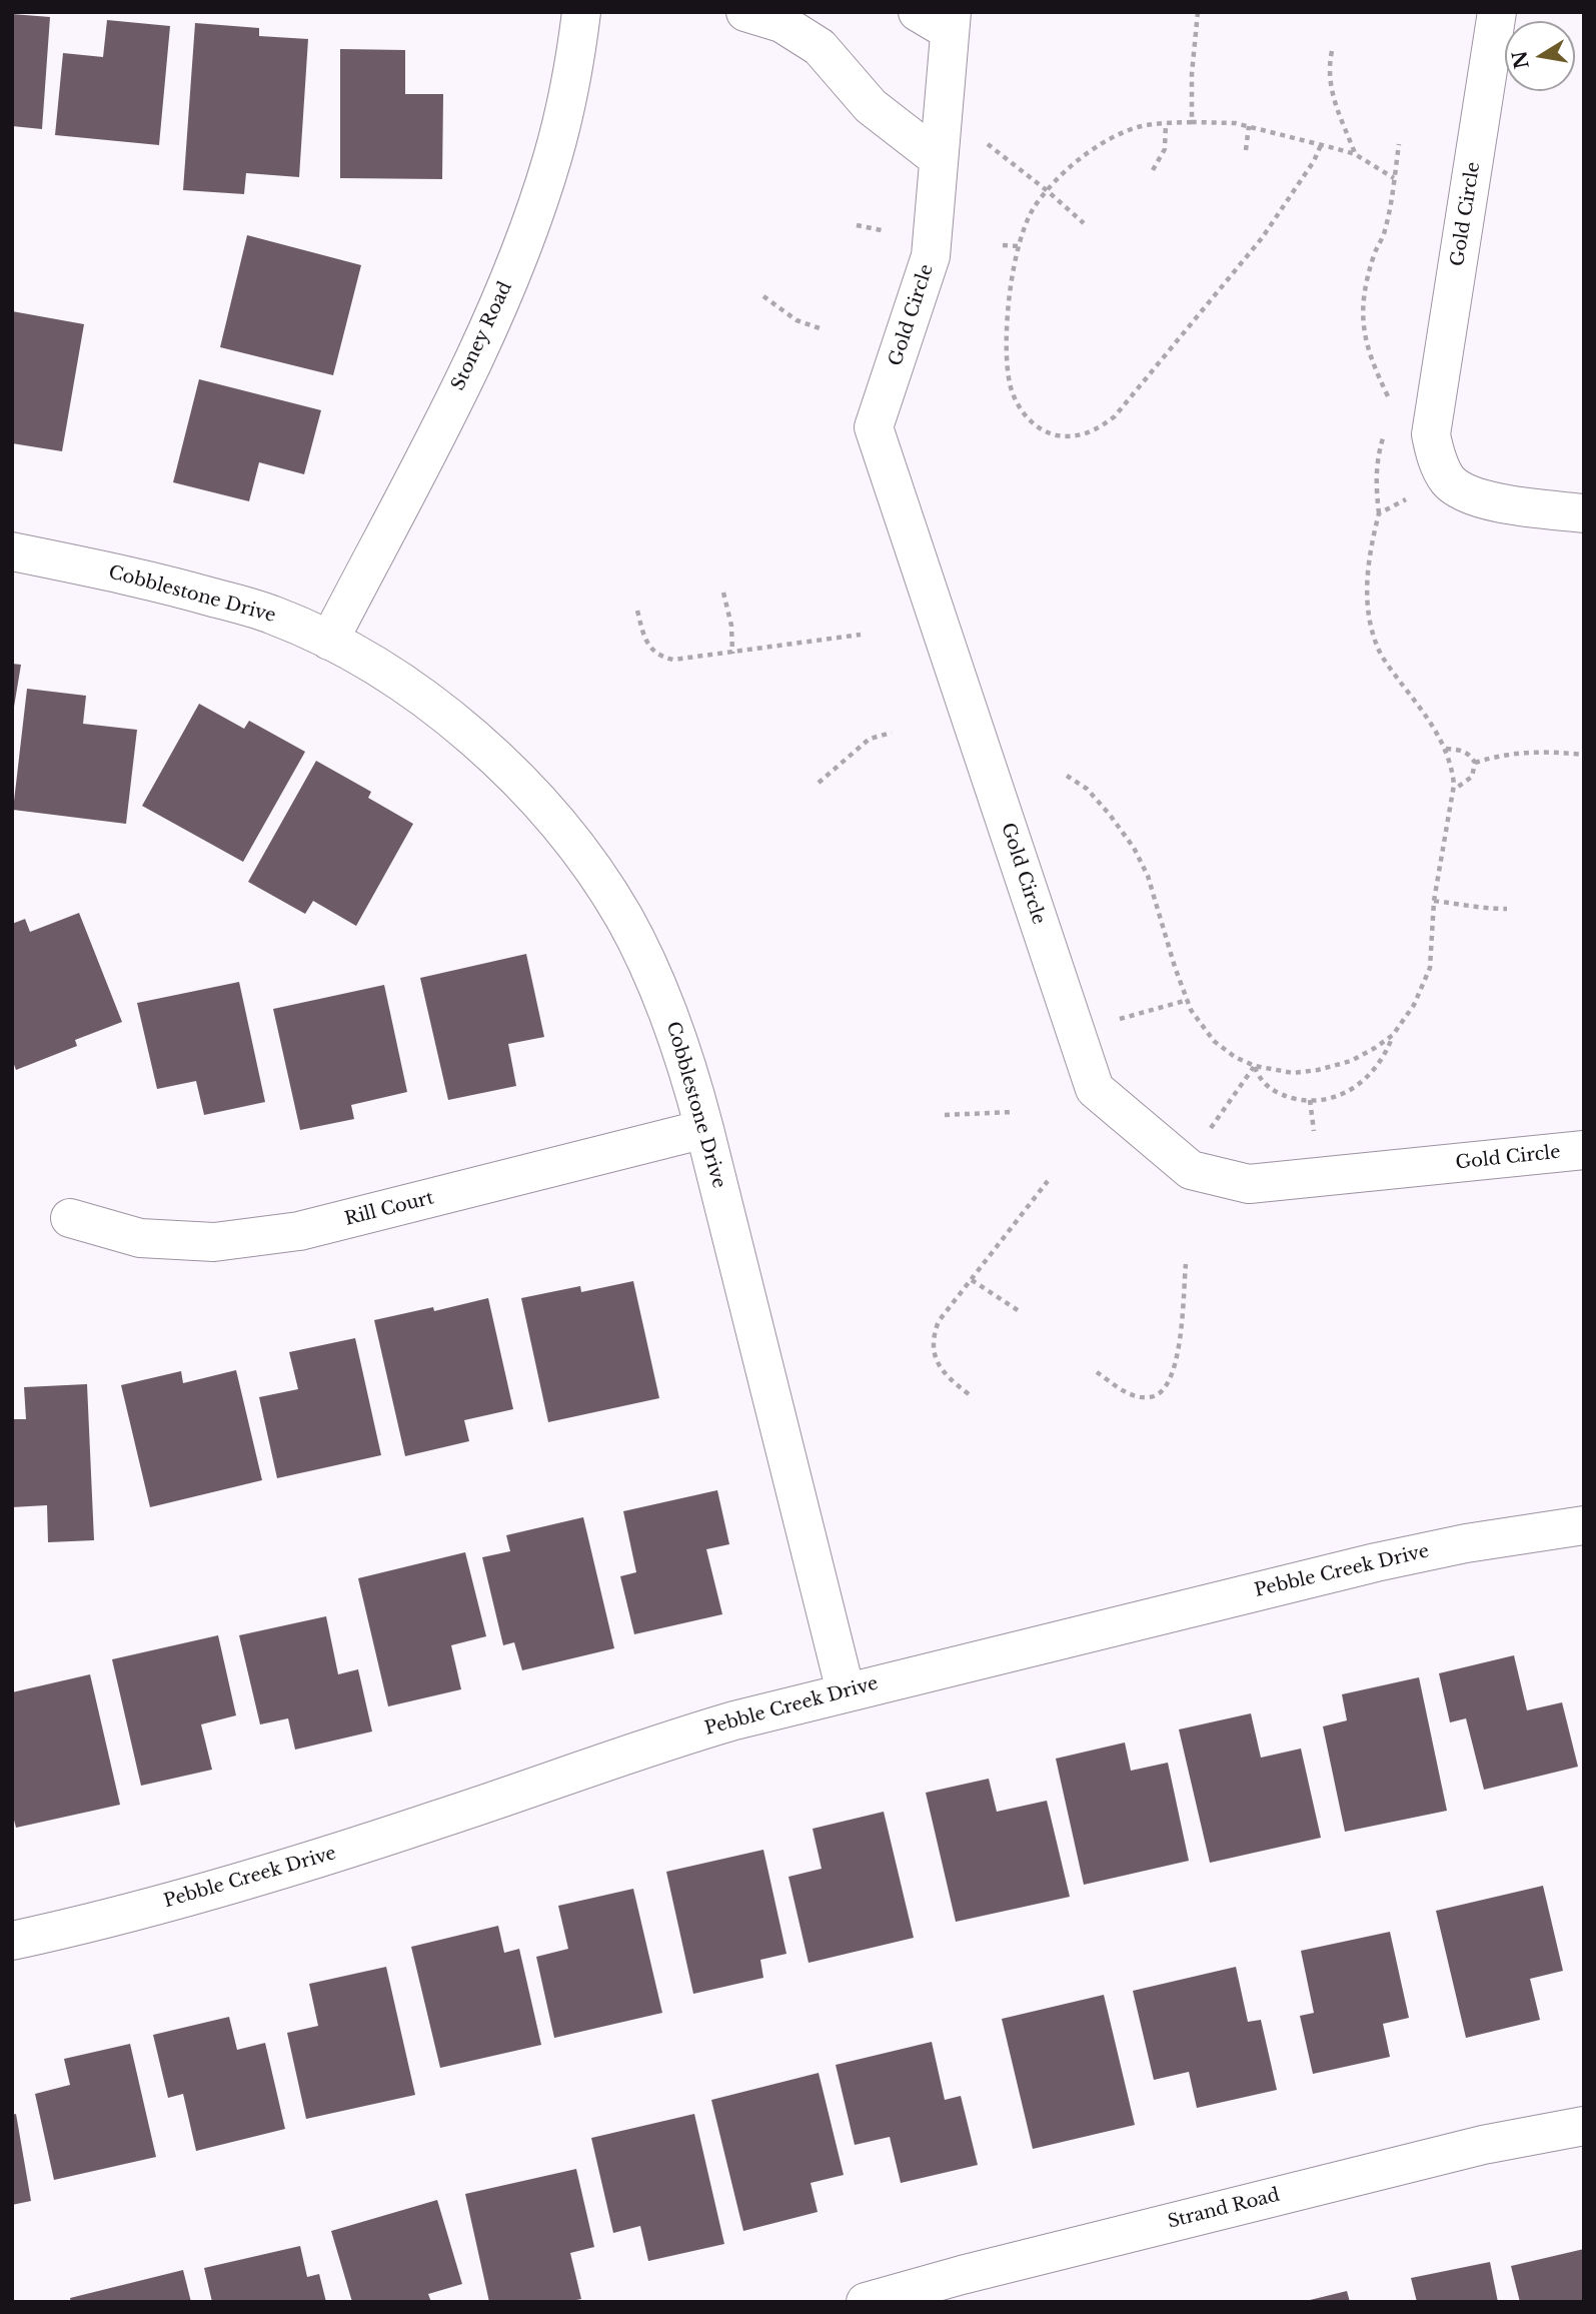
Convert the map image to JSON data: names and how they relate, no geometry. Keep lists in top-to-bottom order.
{
  "streets": {
    "street": [
      "Gold Circle",
      "Stoney Road",
      "Cobblestone Drive",
      "Rill Court",
      "Pebble Creek Drive",
      "Strand Road"
    ]
  },
  "crossings": [
    ["Stoney Road", "Cobblestone Drive"],
    ["Cobblestone Drive", "Rill Court"],
    ["Cobblestone Drive", "Pebble Creek Drive"]
  ],
  "north": "left"
}
